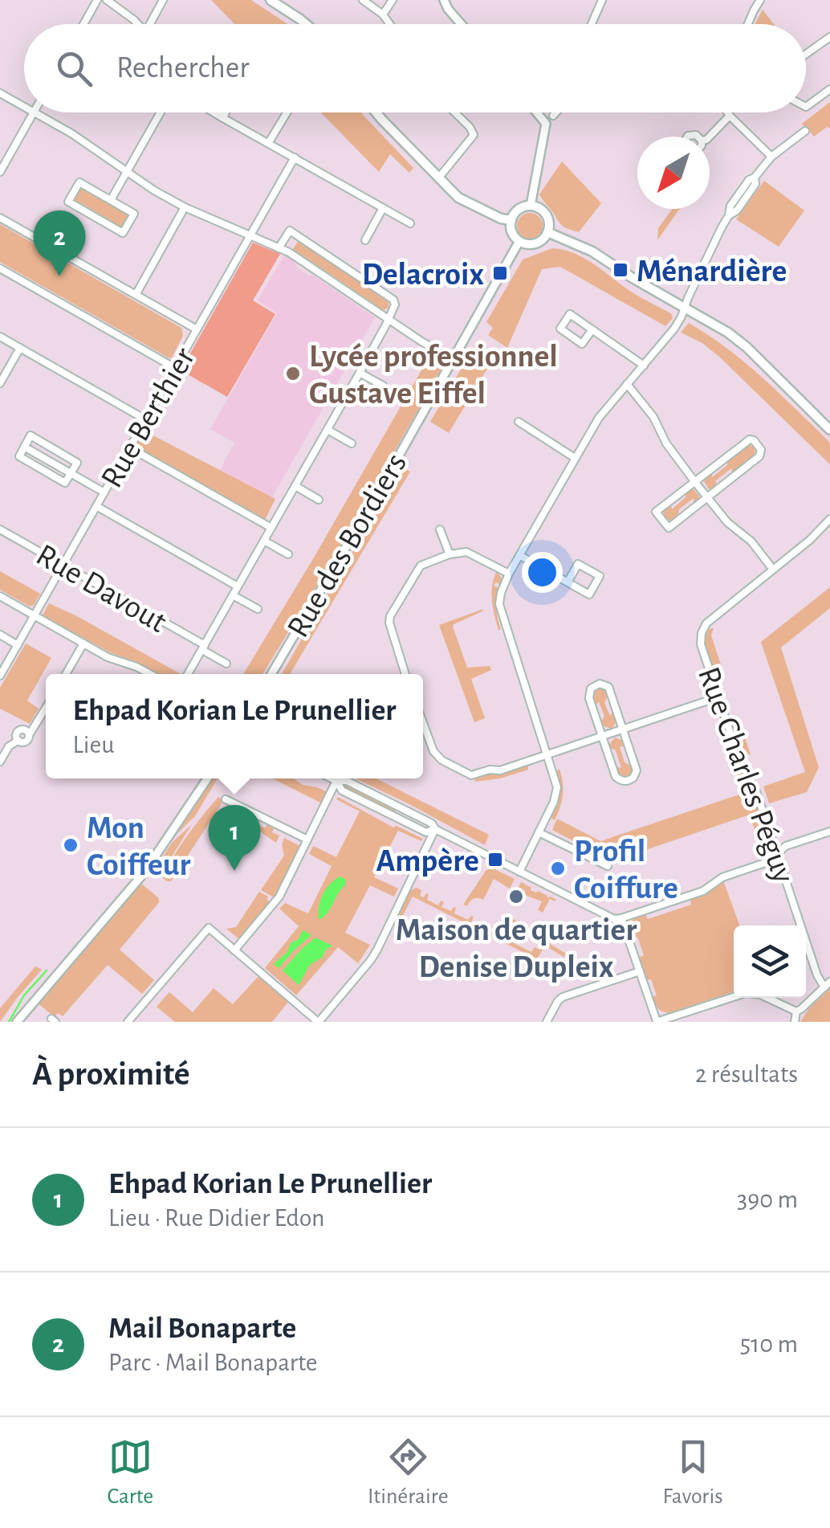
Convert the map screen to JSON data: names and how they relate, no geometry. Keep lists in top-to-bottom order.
{
  "streets": {
    "street": [
      "Rue Berthier",
      "Rue des Bordiers",
      "Rue Davout",
      "Rue Charles Péguy"
    ]
  },
  "crossings": [
    ["Rue Berthier", "Rue Davout"]
  ],
  "places": {
    "transit": ["Ménardière", "Delacroix", "Ampère"],
    "other": [
      "Lycée professionnel Gustave Eiffel",
      "Mon Coiffeur",
      "Profil Coiffure",
      "Maison de quartier Denise Dupleix"
    ]
  },
  "north": "bottom left",
  "page": {
    "search": "Rechercher",
    "pins": ["2", "1"],
    "popup": ["Ehpad Korian Le Prunellier", "Lieu"],
    "heading": ["À proximité", "2 résultats"],
    "list": [
      {
        "mark": "1",
        "name": "Ehpad Korian Le Prunellier",
        "note": "Lieu · Rue Didier Edon",
        "value": "390 m"
      },
      {
        "mark": "2",
        "name": "Mail Bonaparte",
        "note": "Parc · Mail Bonaparte",
        "value": "510 m"
      }
    ],
    "nav": ["Carte", "Itinéraire", "Favoris"]
  }
}
